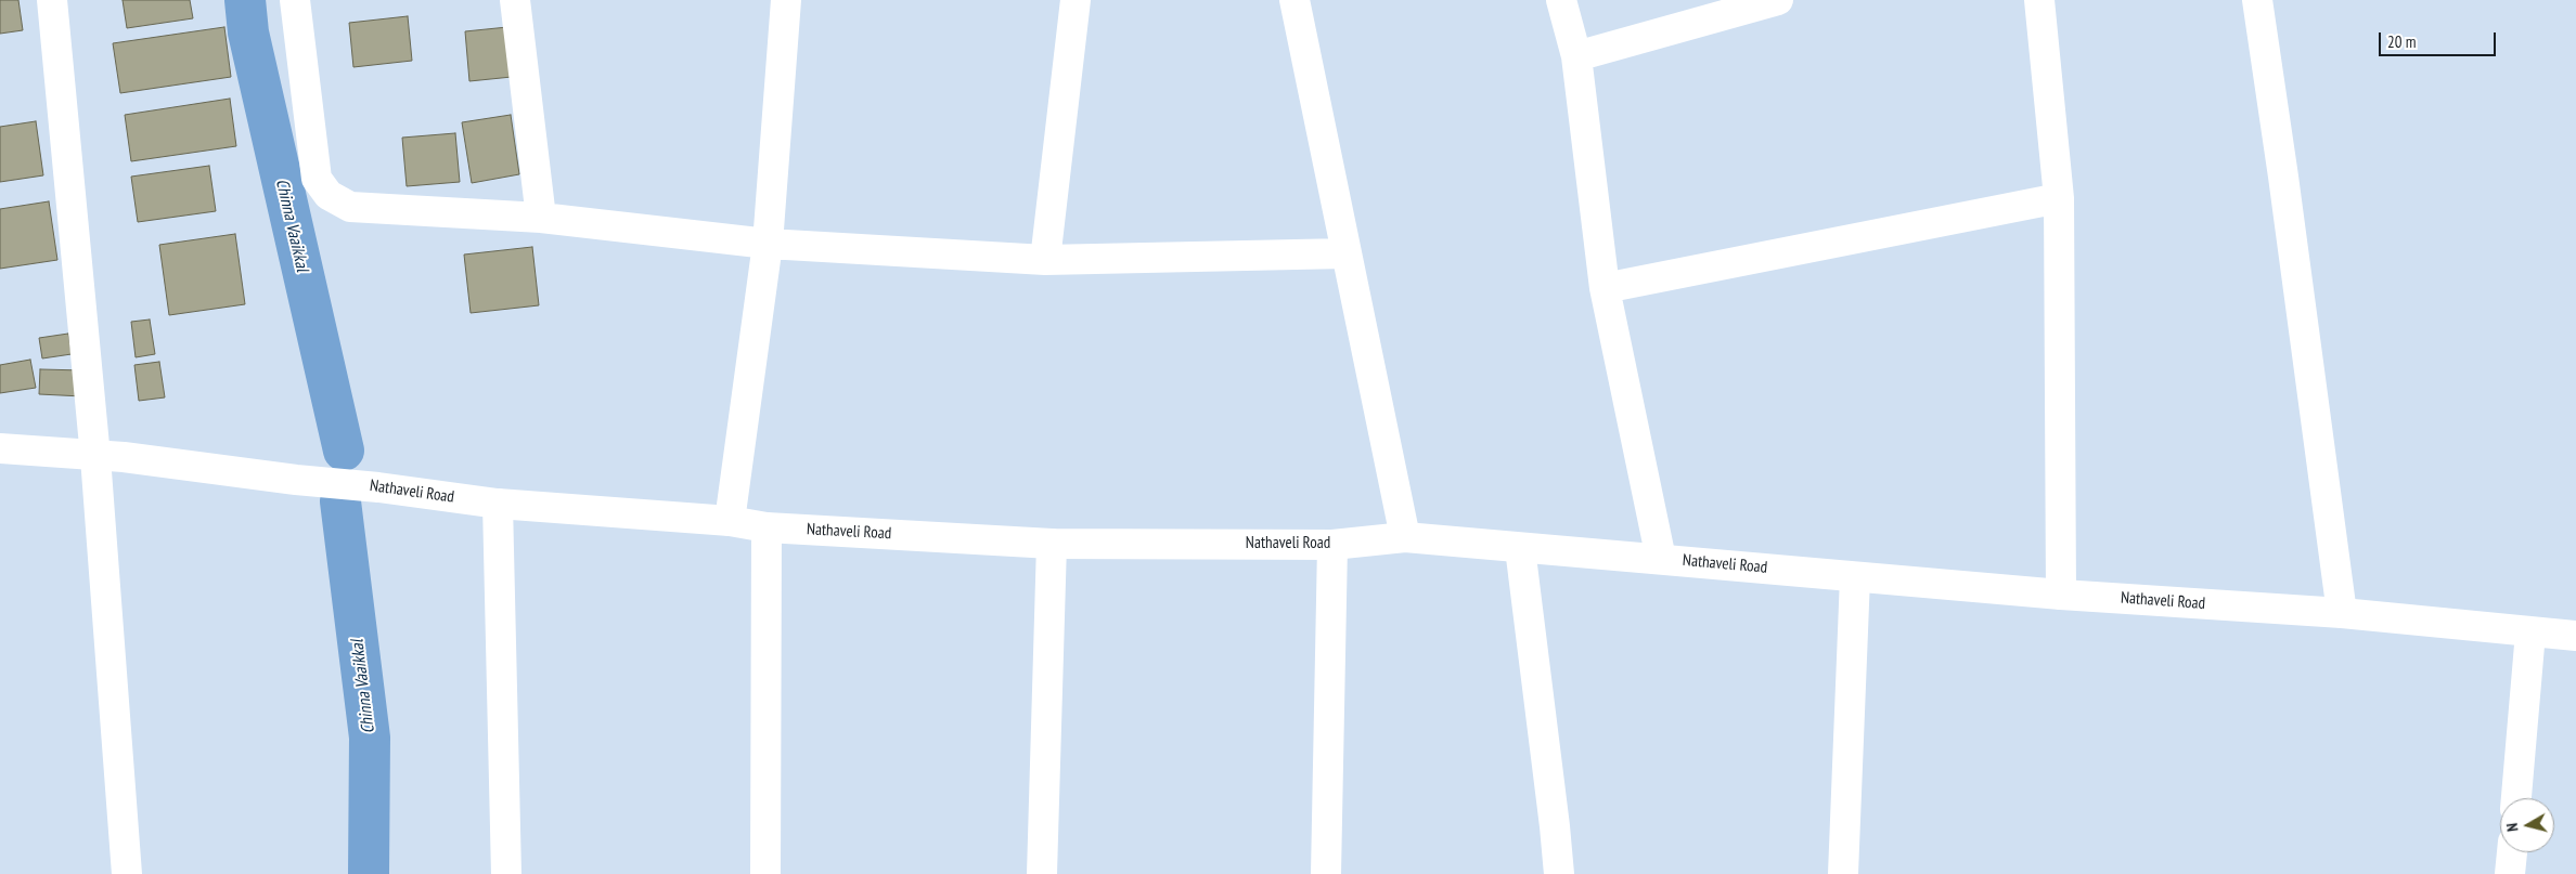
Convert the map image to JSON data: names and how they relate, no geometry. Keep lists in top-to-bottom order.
{
  "streets": {
    "street": ["Nathaveli Road"]
  },
  "water": ["Chinna Vaaikkal"],
  "scale_bar": "20 m",
  "north": "left"
}
